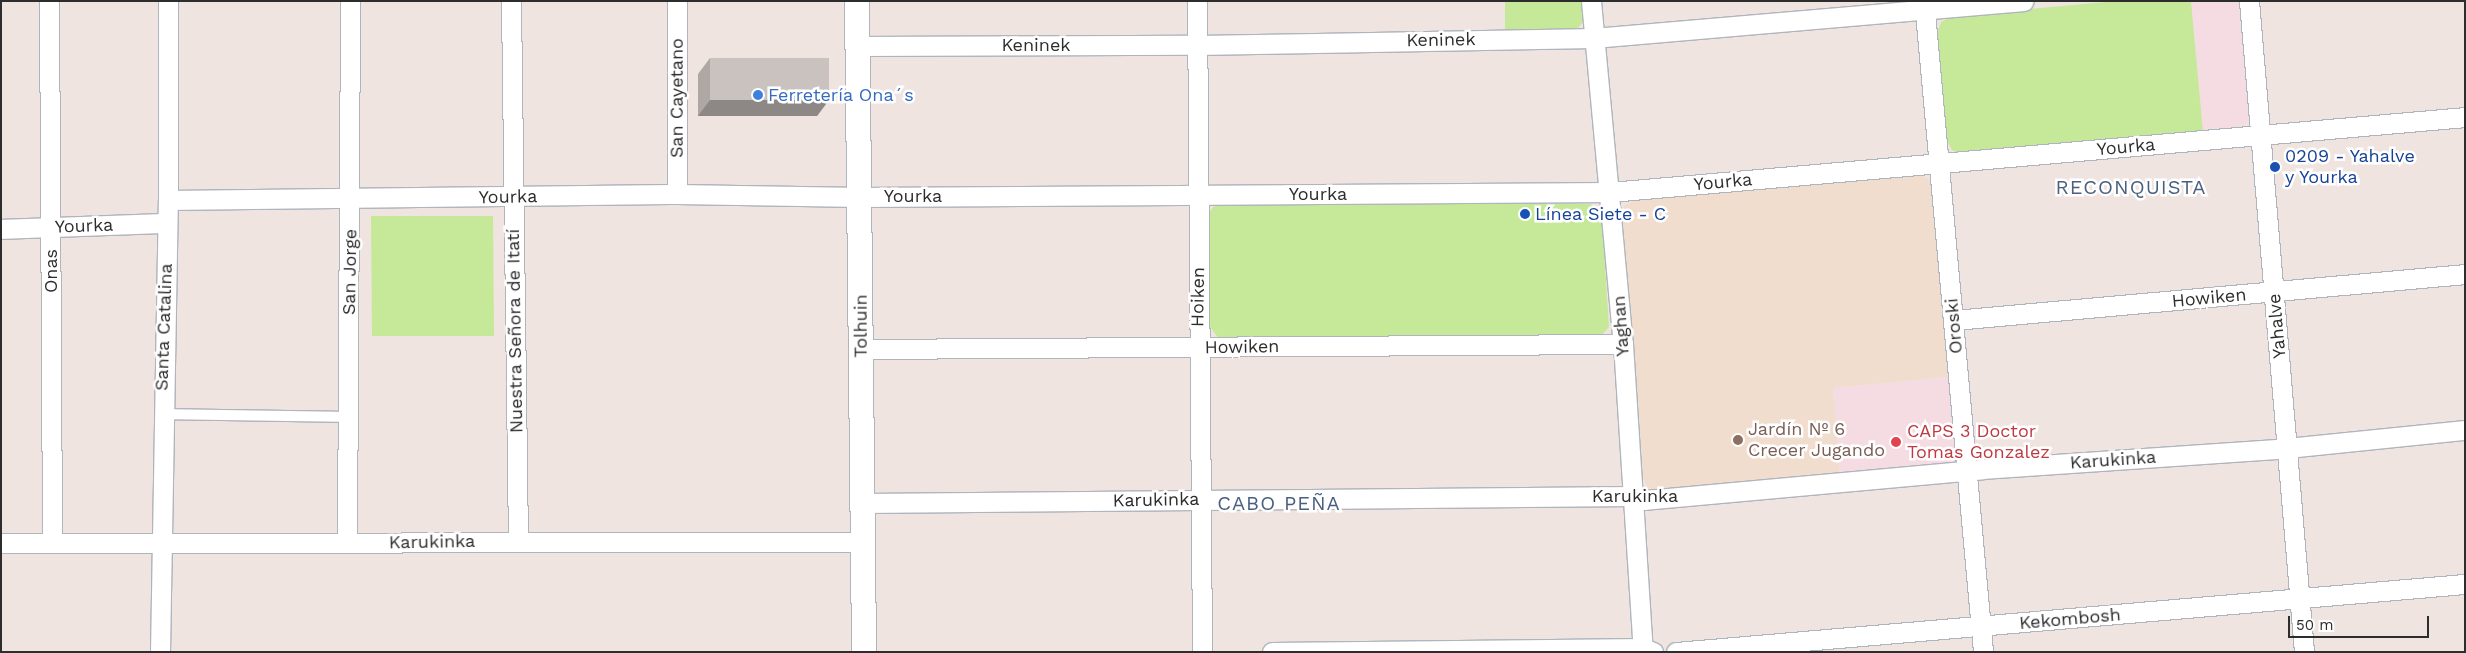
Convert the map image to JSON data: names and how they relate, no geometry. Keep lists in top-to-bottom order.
{
  "streets": {
    "street": [
      "Keninek",
      "San Cayetano",
      "Yourka",
      "Onas",
      "San Jorge",
      "Hoiken",
      "Howiken",
      "Tolhuin",
      "Yaghan",
      "Oroski",
      "Yahalve",
      "Santa Catalina",
      "Nuestra Señora de Itatí",
      "Karukinka",
      "Kekombosh"
    ]
  },
  "crossings": [
    ["Keninek", "Hoiken"],
    ["Keninek", "Tolhuin"],
    ["Keninek", "Yaghan"],
    ["Keninek", "Oroski"],
    ["San Cayetano", "Yourka"],
    ["Yourka", "Onas"],
    ["Yourka", "San Jorge"],
    ["Yourka", "Hoiken"],
    ["Yourka", "Tolhuin"],
    ["Yourka", "Yaghan"],
    ["Yourka", "Oroski"],
    ["Yourka", "Yahalve"],
    ["Yourka", "Santa Catalina"],
    ["Yourka", "Nuestra Señora de Itatí"],
    ["Onas", "Karukinka"],
    ["San Jorge", "Karukinka"],
    ["Hoiken", "Howiken"],
    ["Hoiken", "Karukinka"],
    ["Howiken", "Tolhuin"],
    ["Howiken", "Yaghan"],
    ["Howiken", "Oroski"],
    ["Howiken", "Yahalve"],
    ["Tolhuin", "Karukinka"],
    ["Yaghan", "Karukinka"],
    ["Oroski", "Karukinka"],
    ["Oroski", "Kekombosh"],
    ["Yahalve", "Karukinka"],
    ["Yahalve", "Kekombosh"],
    ["Santa Catalina", "Karukinka"],
    ["Nuestra Señora de Itatí", "Karukinka"]
  ],
  "districts": ["RECONQUISTA", "CABO PEÑA"],
  "places": [
    "Ferretería Ona´s",
    "0209 - Yahalve y Yourka",
    "Línea Siete - C",
    "Jardín Nº 6 Crecer Jugando",
    "CAPS 3 Doctor Tomas Gonzalez"
  ],
  "scale_bar": "50 m"
}
